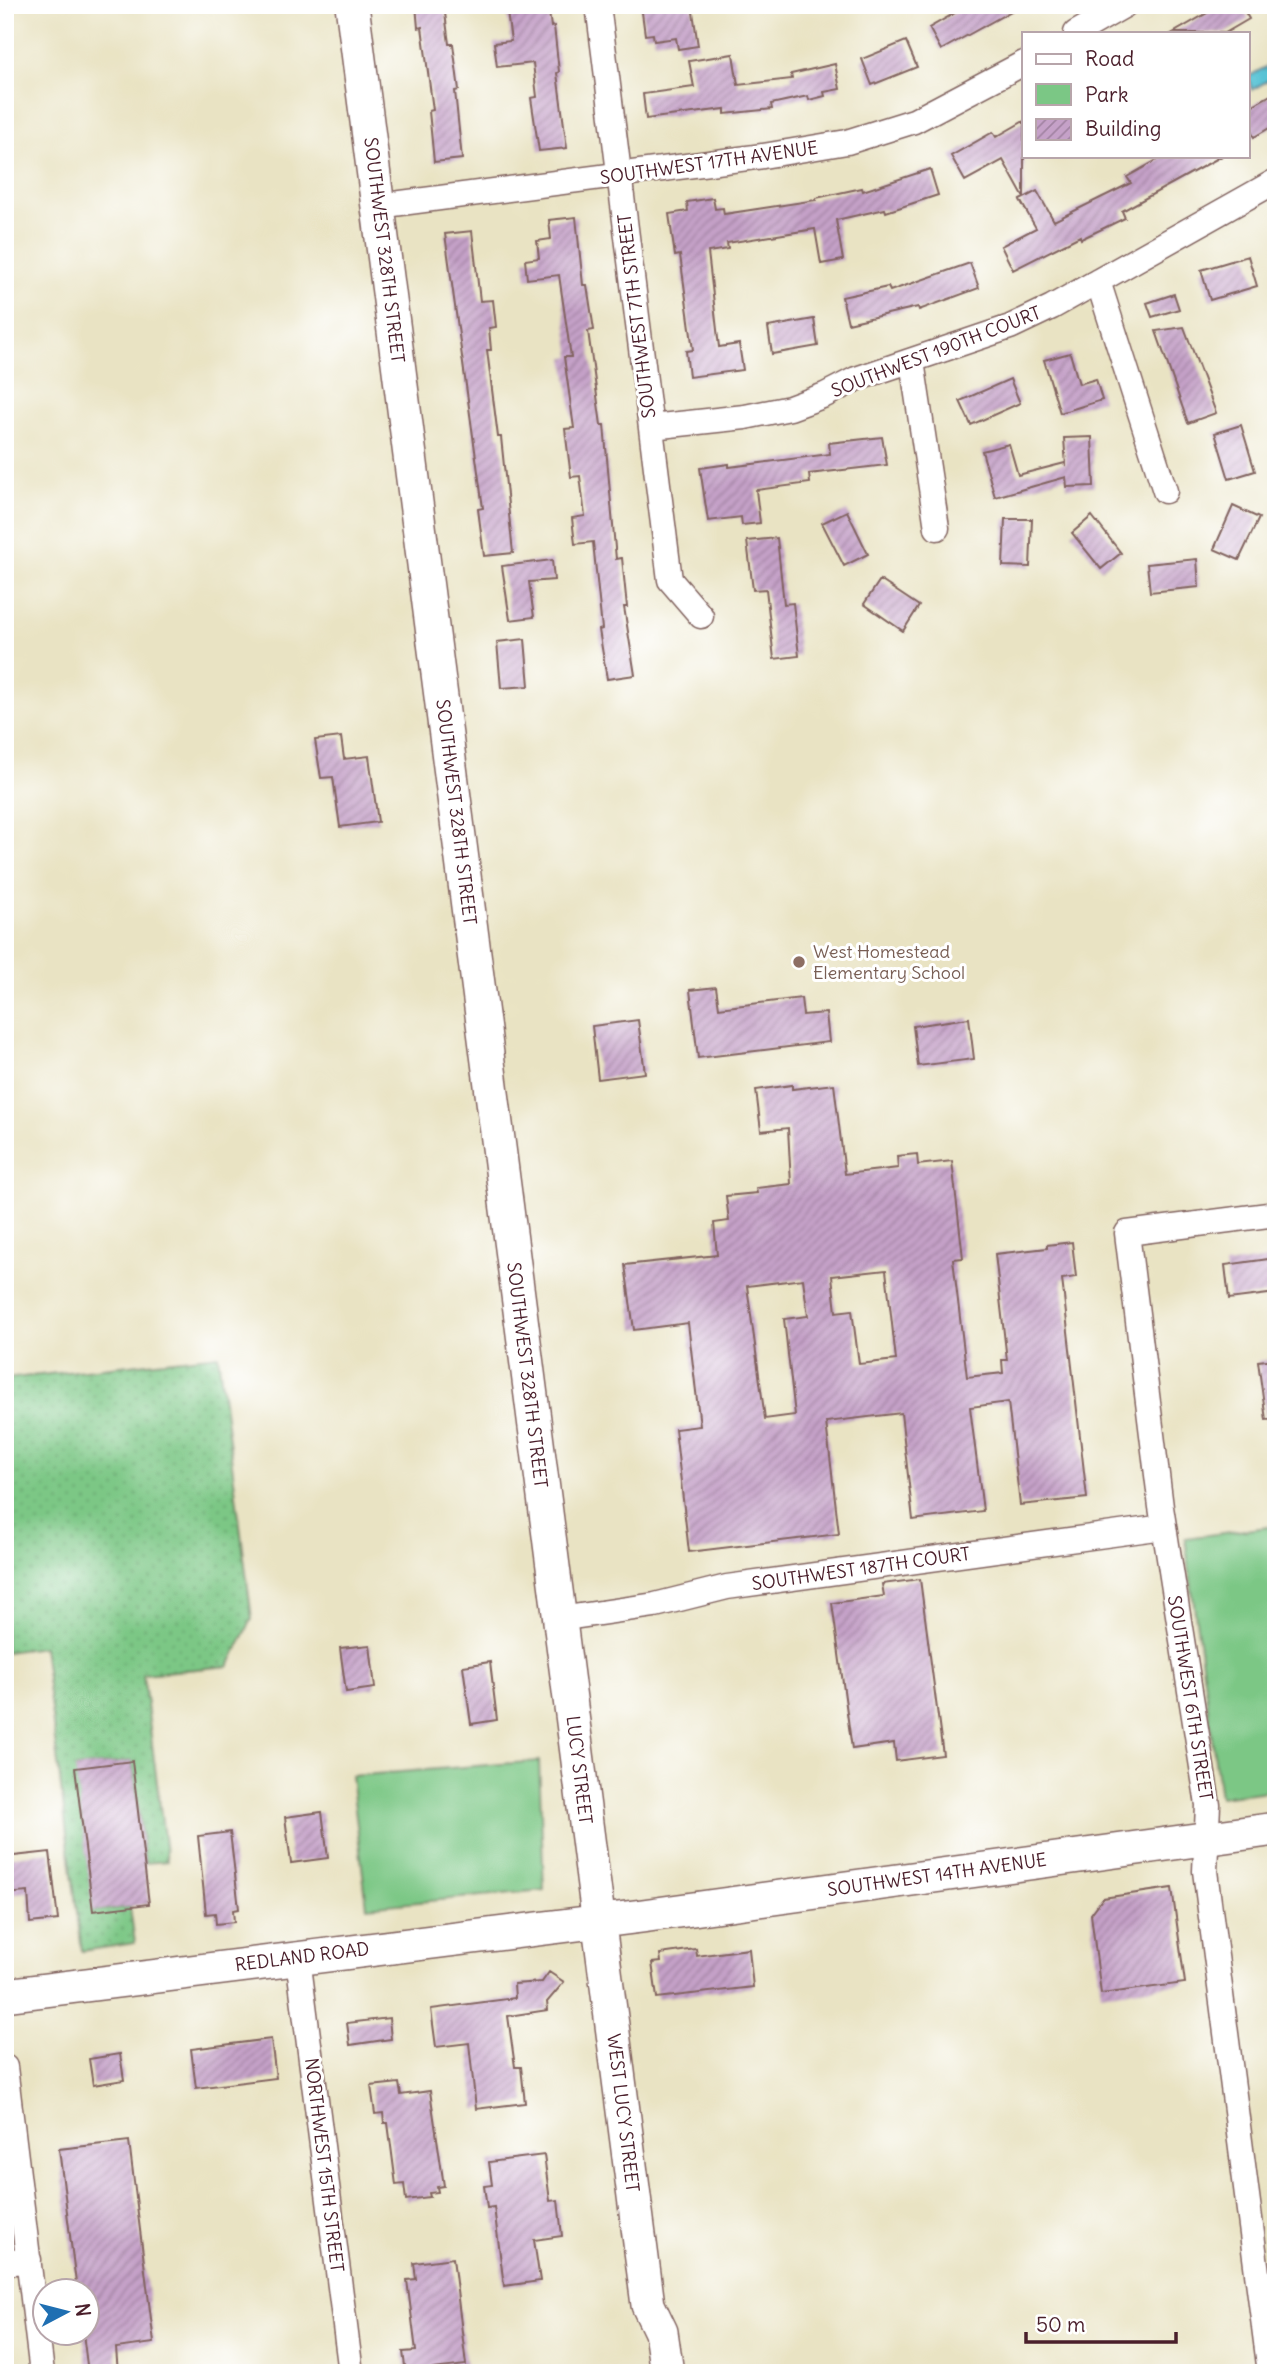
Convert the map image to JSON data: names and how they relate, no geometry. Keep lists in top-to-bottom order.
{
  "streets": {
    "street": [
      "SOUTHWEST 17TH AVENUE",
      "SOUTHWEST 328TH STREET",
      "SOUTHWEST 7TH STREET",
      "SOUTHWEST 190TH COURT",
      "SOUTHWEST 187TH COURT",
      "SOUTHWEST 6TH STREET",
      "LUCY STREET",
      "SOUTHWEST 14TH AVENUE",
      "REDLAND ROAD",
      "WEST LUCY STREET",
      "NORTHWEST 15TH STREET"
    ]
  },
  "crossings": [
    ["SOUTHWEST 17TH AVENUE", "SOUTHWEST 328TH STREET"],
    ["SOUTHWEST 17TH AVENUE", "SOUTHWEST 7TH STREET"],
    ["SOUTHWEST 328TH STREET", "SOUTHWEST 187TH COURT"],
    ["SOUTHWEST 328TH STREET", "LUCY STREET"],
    ["SOUTHWEST 7TH STREET", "SOUTHWEST 190TH COURT"],
    ["SOUTHWEST 187TH COURT", "SOUTHWEST 6TH STREET"],
    ["SOUTHWEST 187TH COURT", "LUCY STREET"],
    ["SOUTHWEST 6TH STREET", "SOUTHWEST 14TH AVENUE"],
    ["LUCY STREET", "SOUTHWEST 14TH AVENUE"],
    ["LUCY STREET", "REDLAND ROAD"],
    ["LUCY STREET", "WEST LUCY STREET"],
    ["SOUTHWEST 14TH AVENUE", "REDLAND ROAD"],
    ["SOUTHWEST 14TH AVENUE", "WEST LUCY STREET"],
    ["REDLAND ROAD", "WEST LUCY STREET"],
    ["REDLAND ROAD", "NORTHWEST 15TH STREET"]
  ],
  "places": ["West Homestead Elementary School"],
  "legend": ["Road", "Park", "Building"],
  "scale_bar": "50 m",
  "north": "right"
}
